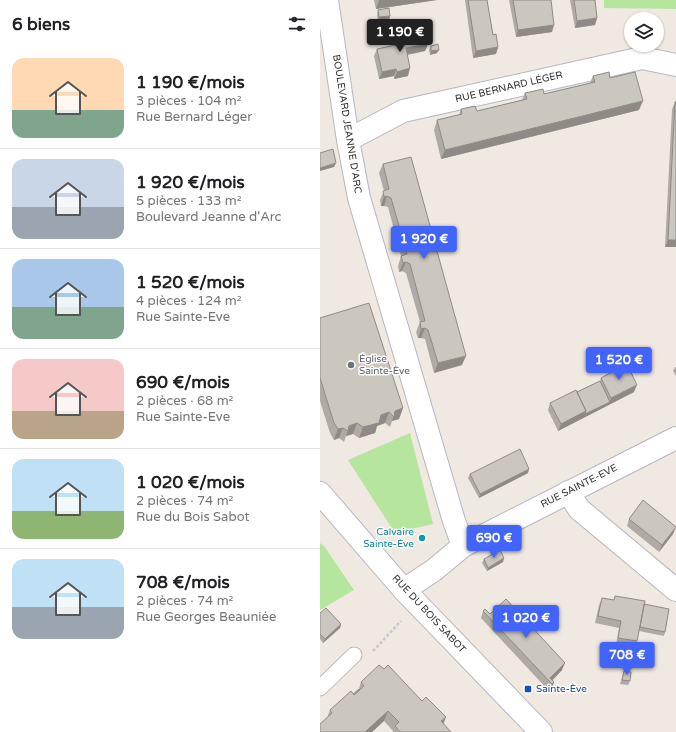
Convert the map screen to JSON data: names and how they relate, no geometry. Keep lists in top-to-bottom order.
{
  "streets": {
    "street": [
      "RUE BERNARD LÉGER",
      "BOULEVARD JEANNE D'ARC",
      "RUE SAINTE-EVE",
      "RUE DU BOIS SABOT"
    ]
  },
  "crossings": [
    ["RUE BERNARD LÉGER", "BOULEVARD JEANNE D'ARC"],
    ["BOULEVARD JEANNE D'ARC", "RUE SAINTE-EVE"],
    ["RUE SAINTE-EVE", "RUE DU BOIS SABOT"]
  ],
  "places": {
    "other": ["Église Sainte-Ève", "Calvaire Sainte-Ève"],
    "transit": ["Sainte-Ève"]
  },
  "page": {
    "heading": "6 biens",
    "price": [
      "1 190 €",
      "1 920 €",
      "1 520 €",
      "690 €",
      "1 020 €",
      "708 €"
    ],
    "list": [
      {
        "name": "1 190 €/mois",
        "note": "3 pièces · 104 m² · Rue Bernard Léger"
      },
      {
        "name": "1 920 €/mois",
        "note": "5 pièces · 133 m² · Boulevard Jeanne d'Arc"
      },
      {
        "name": "1 520 €/mois",
        "note": "4 pièces · 124 m² · Rue Sainte-Eve"
      },
      {
        "name": "690 €/mois",
        "note": "2 pièces · 68 m² · Rue Sainte-Eve"
      },
      {
        "name": "1 020 €/mois",
        "note": "2 pièces · 74 m² · Rue du Bois Sabot"
      },
      {
        "name": "708 €/mois",
        "note": "2 pièces · 74 m² · Rue Georges Beauniée"
      }
    ]
  }
}
